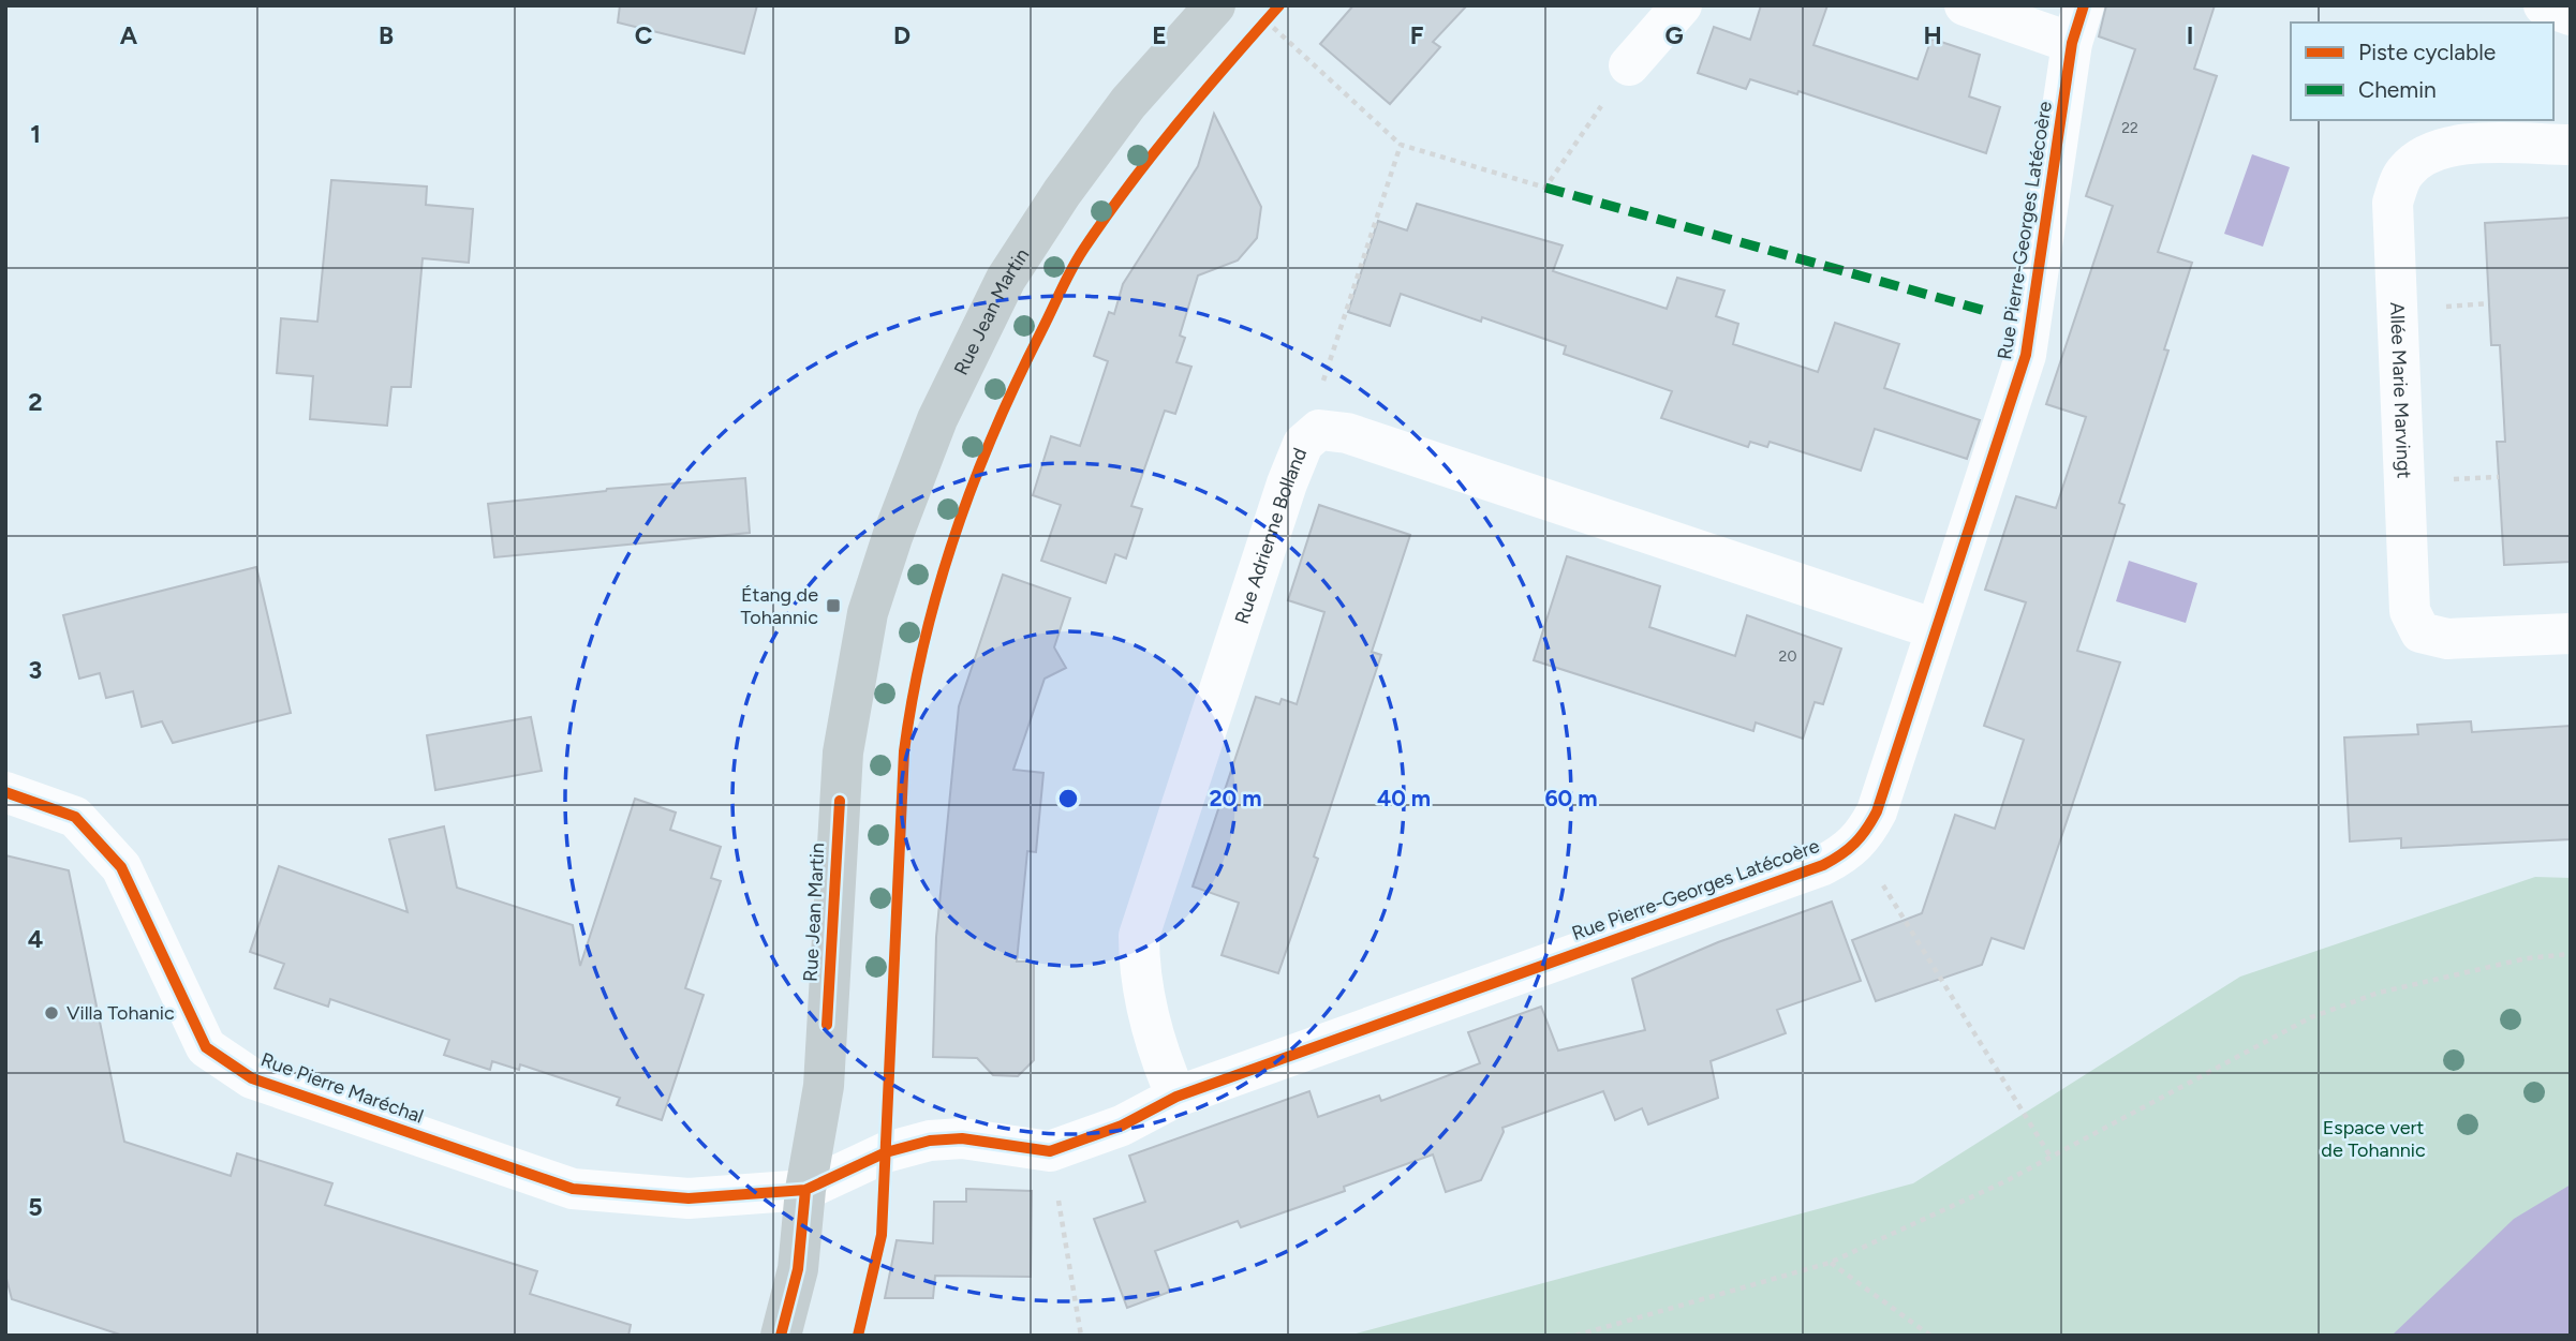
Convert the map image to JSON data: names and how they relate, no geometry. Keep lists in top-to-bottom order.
{
  "streets": {
    "main road": ["Rue Jean Martin"],
    "street": [
      "Rue Pierre-Georges Latécoère",
      "Allée Marie Marvingt",
      "Rue Adrienne Bolland",
      "Rue Pierre Maréchal"
    ]
  },
  "crossings": [
    ["Rue Pierre-Georges Latécoère", "Rue Jean Martin"],
    ["Rue Pierre-Georges Latécoère", "Rue Adrienne Bolland"],
    ["Rue Pierre-Georges Latécoère", "Rue Pierre Maréchal"],
    ["Rue Jean Martin", "Rue Pierre Maréchal"]
  ],
  "parks": ["Espace vert de Tohannic"],
  "places": {
    "transit": ["Étang de Tohannic"],
    "other": ["Villa Tohanic"]
  },
  "house_numbers": ["22", "20"],
  "legend": ["Piste cyclable", "Chemin"],
  "grid": {
    "columns": [
      "A",
      "B",
      "C",
      "D",
      "E",
      "F",
      "G",
      "H",
      "I"
    ],
    "rows": [
      "1",
      "2",
      "3",
      "4",
      "5"
    ]
  },
  "rings": ["20 m", "40 m", "60 m"]
}
